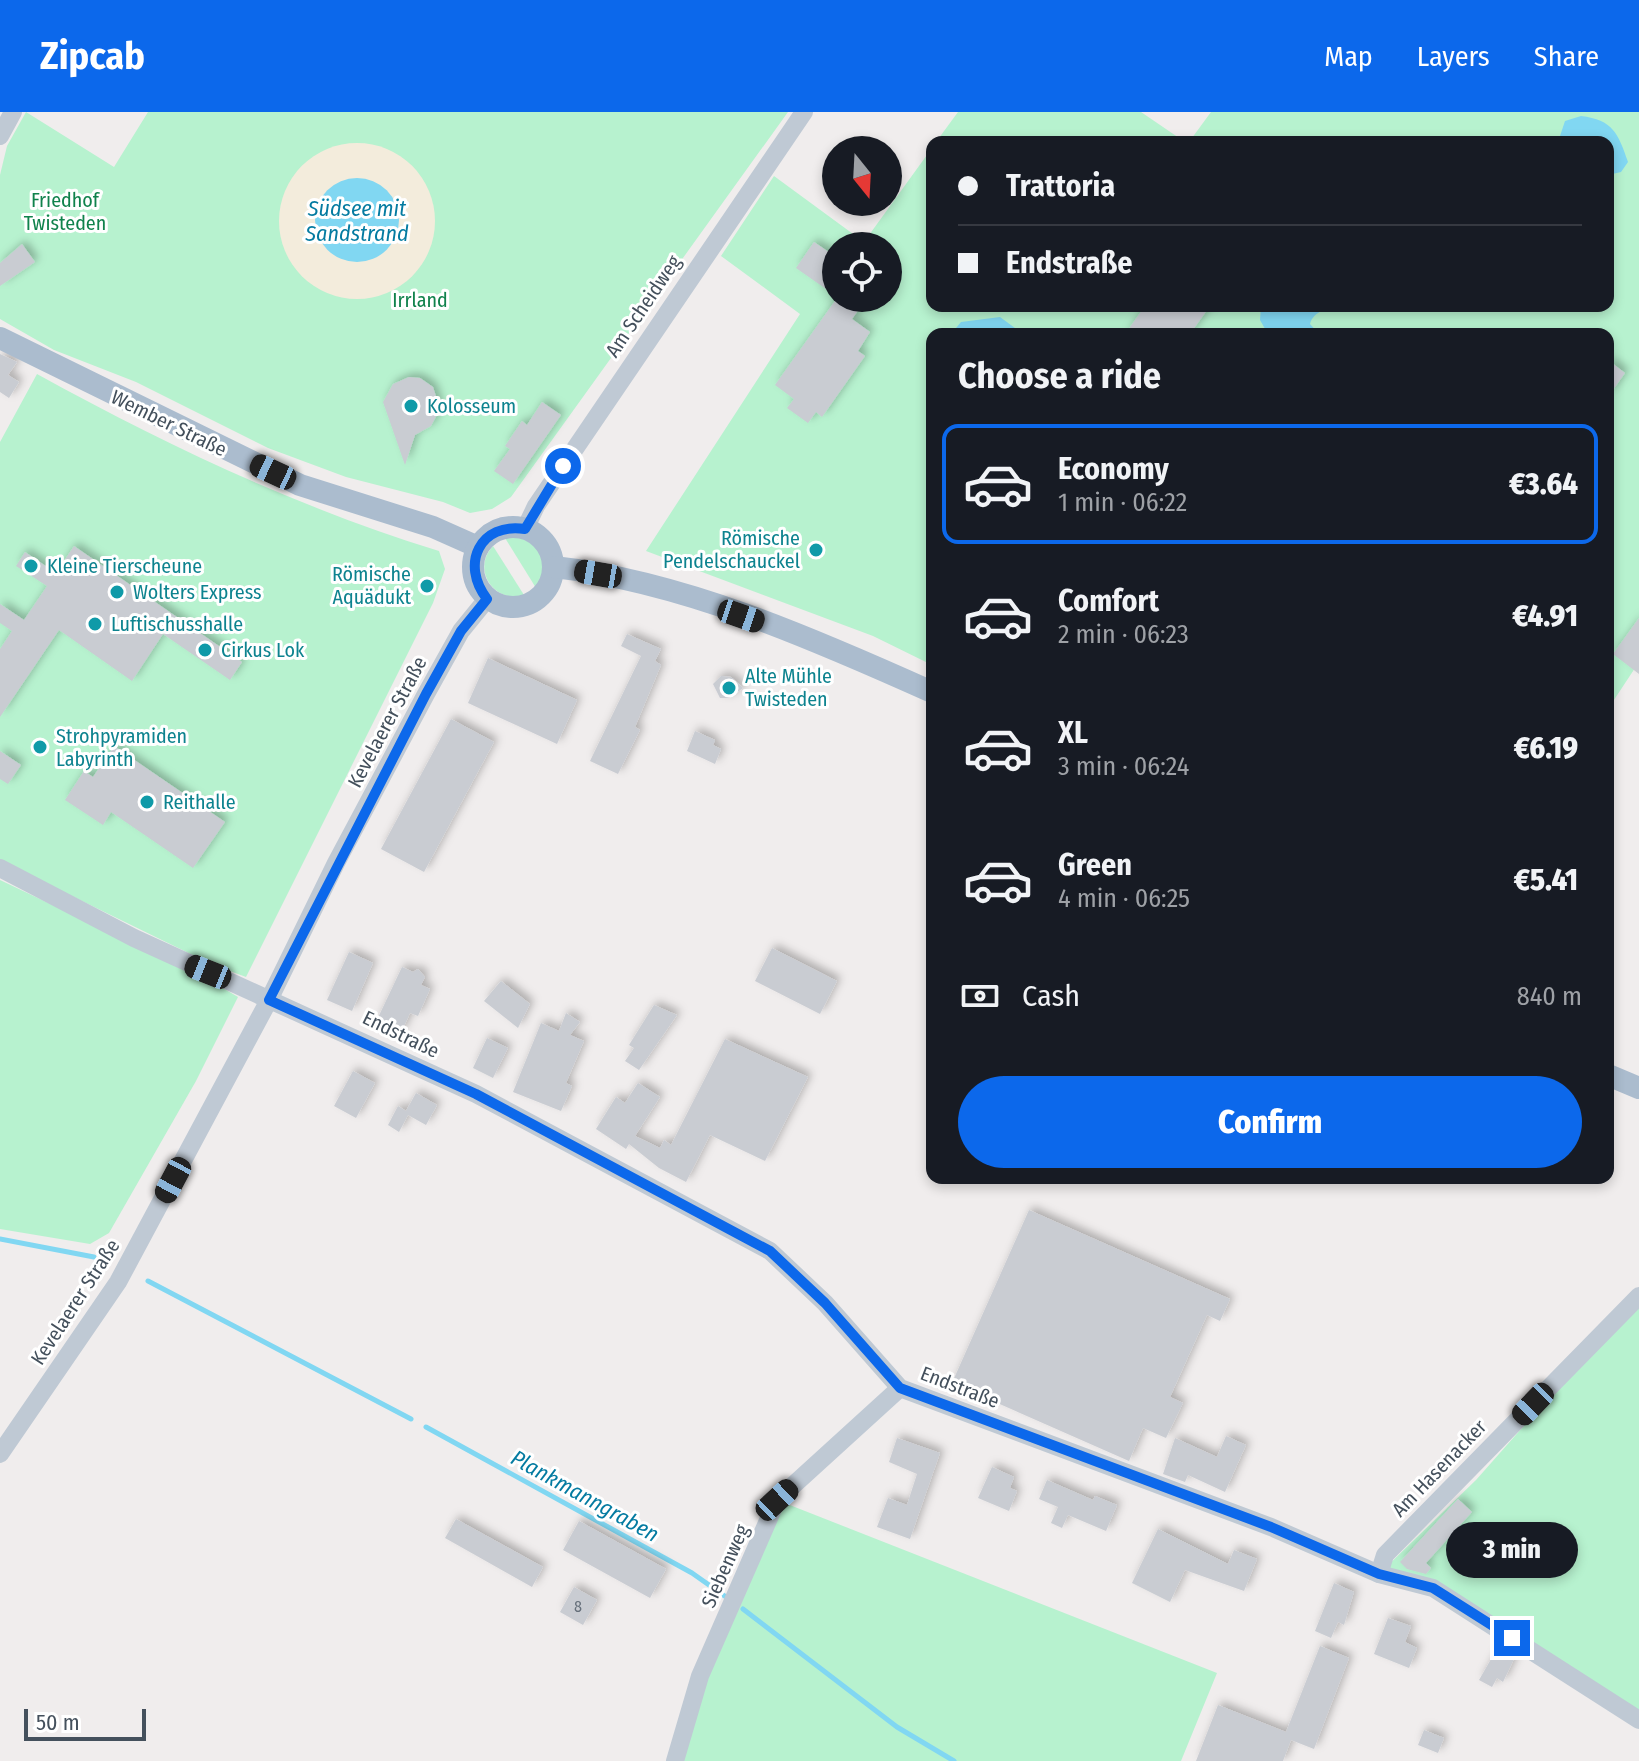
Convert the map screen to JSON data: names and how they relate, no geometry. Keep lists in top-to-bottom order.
{
  "streets": {
    "main road": ["Wember Straße"],
    "street": [
      "Am Scheidweg",
      "Kevelaerer Straße",
      "Endstraße",
      "Am Hasenacker",
      "Siebenweg"
    ]
  },
  "crossings": [
    ["Am Scheidweg", "Wember Straße"],
    ["Am Scheidweg", "Kevelaerer Straße"],
    ["Wember Straße", "Kevelaerer Straße"],
    ["Kevelaerer Straße", "Endstraße"],
    ["Endstraße", "Am Hasenacker"],
    ["Endstraße", "Siebenweg"]
  ],
  "water": ["Südsee mit Sandstrand", "Plankmanngraben"],
  "parks": ["Friedhof Twisteden", "Irrland"],
  "places": [
    "Kolosseum",
    "Römische Pendelschauckel",
    "Kleine Tierscheune",
    "Römische Aquädukt",
    "Wolters Express",
    "Luftischusshalle",
    "Cirkus Lok",
    "Alte Mühle Twisteden",
    "Strohpyramiden Labyrinth",
    "Reithalle"
  ],
  "house_numbers": ["8"],
  "scale_bar": "50 m",
  "north": "bottom",
  "page": {
    "header": "Zipcab",
    "nav": ["Map", "Layers", "Share"],
    "banner": ["Trattoria", "Endstraße"],
    "heading": "Choose a ride",
    "list": [
      {
        "name": "Economy",
        "note": "1 min · 06:22",
        "value": "€3.64"
      },
      {
        "name": "Comfort",
        "note": "2 min · 06:23",
        "value": "€4.91"
      },
      {
        "name": "XL",
        "note": "3 min · 06:24",
        "value": "€6.19"
      },
      {
        "name": "Green",
        "note": "4 min · 06:25",
        "value": "€5.41"
      }
    ],
    "pay": ["Cash", "840 m"],
    "buttons": "Confirm",
    "bubble": "3 min",
    "scale": "50 m"
  }
}
